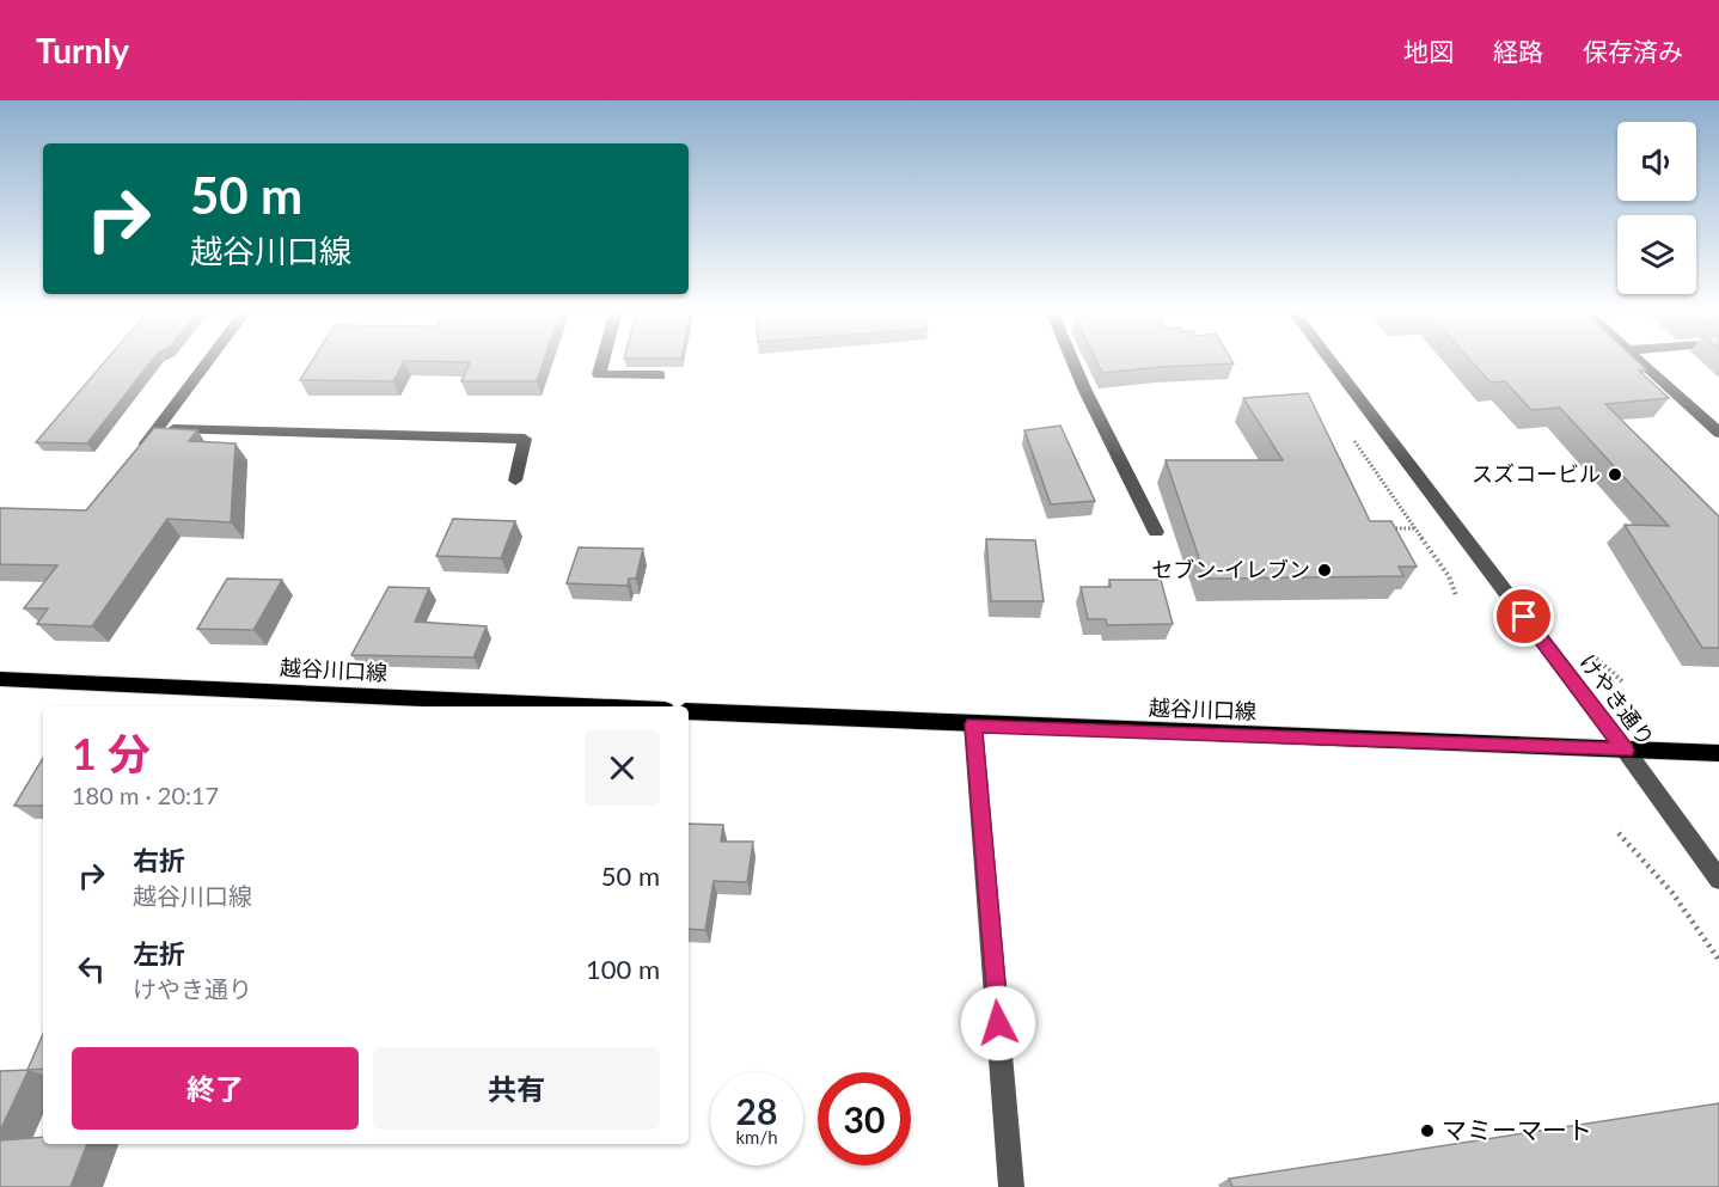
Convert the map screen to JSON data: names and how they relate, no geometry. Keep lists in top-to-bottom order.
{
  "streets": {
    "main road": ["越谷川口線"],
    "street": ["けやき通り"]
  },
  "crossings": [
    ["越谷川口線", "けやき通り"]
  ],
  "places": ["スズコービル", "セブン-イレブン", "マミーマート"],
  "page": {
    "header": "Turnly",
    "nav": ["地図", "経路", "保存済み"],
    "turn": ["50 m", "越谷川口線"],
    "heading": ["1 分", "180 m · 20:17"],
    "list": [
      {
        "name": "右折",
        "note": "越谷川口線",
        "value": "50 m"
      },
      {
        "name": "左折",
        "note": "けやき通り",
        "value": "100 m"
      }
    ],
    "buttons": ["終了", "共有"],
    "speed": "28 km/h",
    "limit": "30"
  }
}
